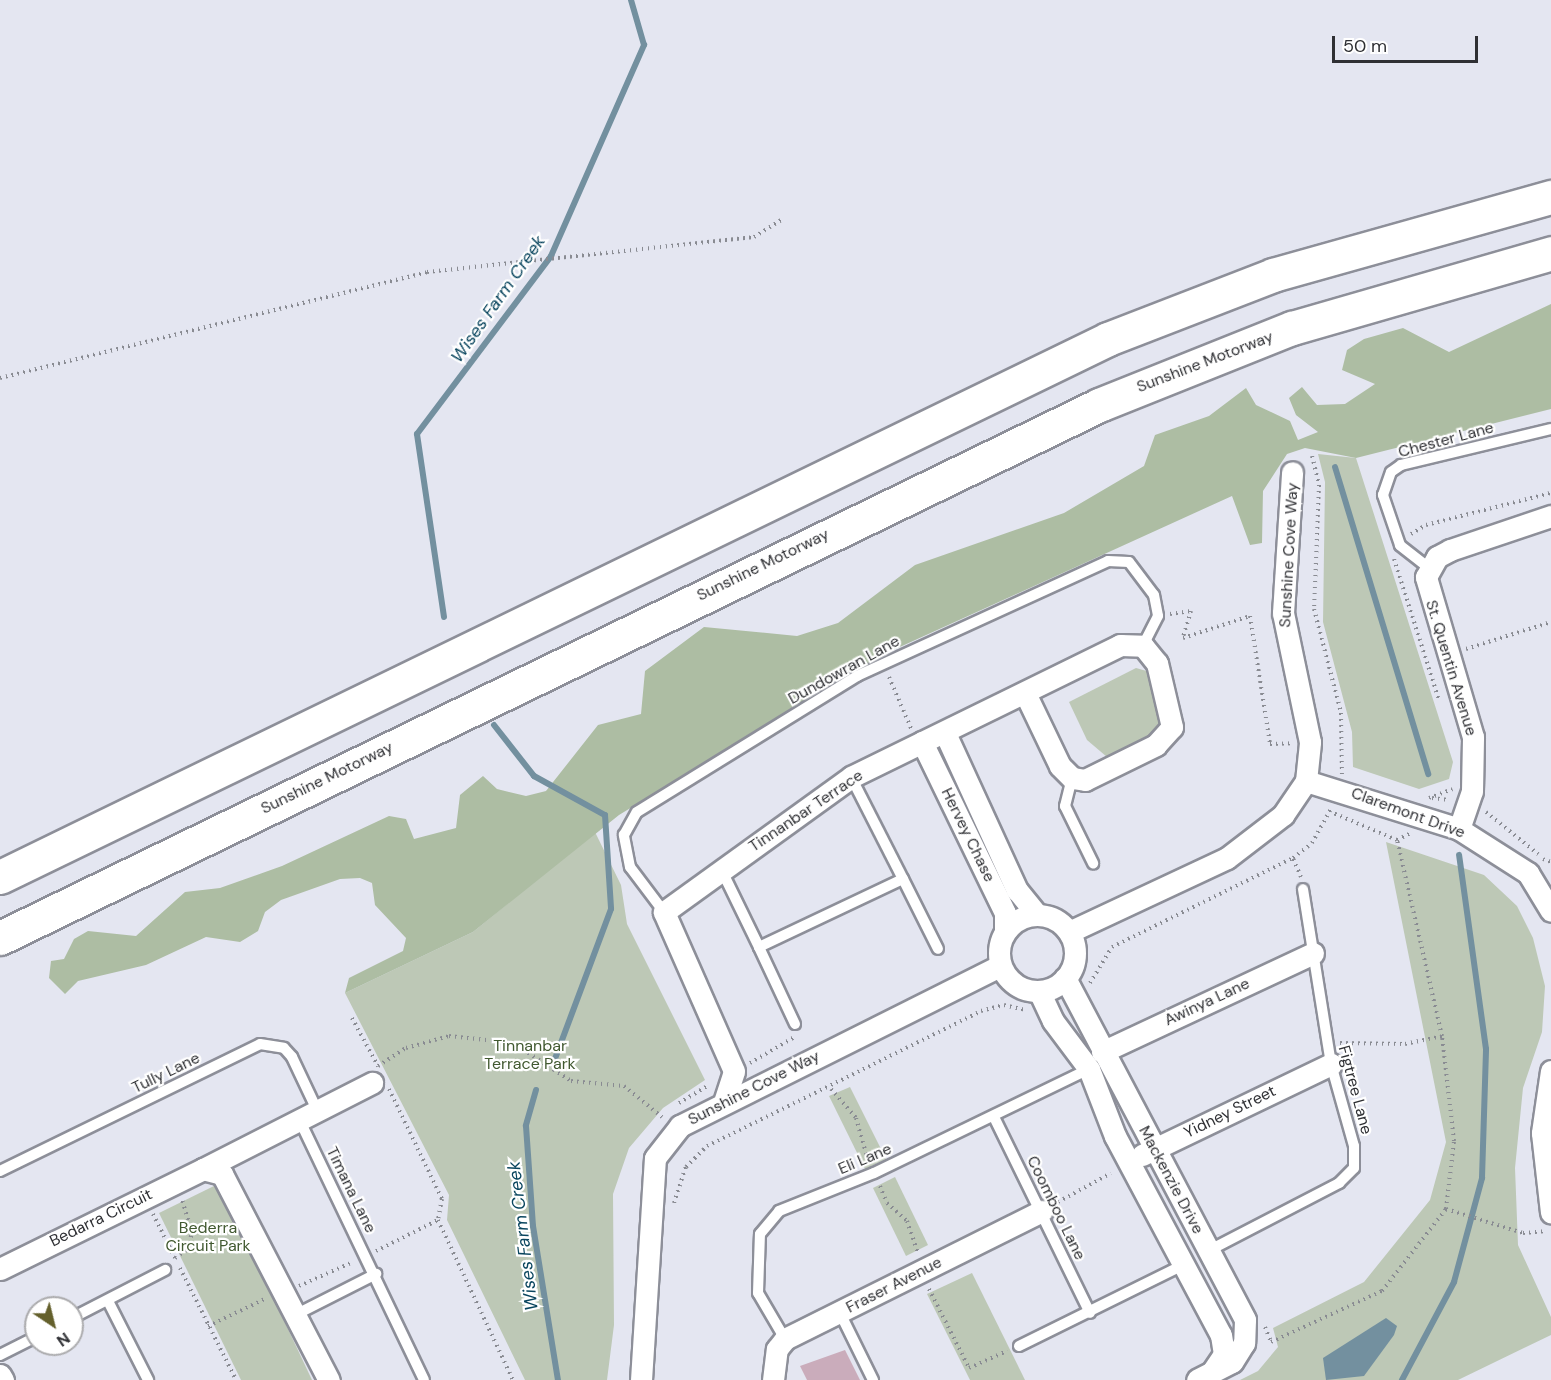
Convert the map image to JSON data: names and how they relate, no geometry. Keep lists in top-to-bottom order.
{
  "streets": {
    "highway": ["Sunshine Motorway"],
    "street": [
      "Sunshine Cove Way",
      "St. Quentin Avenue",
      "Tinnanbar Terrace",
      "Claremont Drive",
      "Hervey Chase",
      "Awinya Lane",
      "Yidney Street",
      "Mackenzie Drive",
      "Bedarra Circuit",
      "Fraser Avenue"
    ],
    "lane": [
      "Chester Lane",
      "Dundowran Lane",
      "Tully Lane",
      "Figtree Lane",
      "Eli Lane",
      "Timana Lane",
      "Coomboo Lane"
    ]
  },
  "crossings": [
    ["Chester Lane", "St. Quentin Avenue"],
    ["Sunshine Cove Way", "Claremont Drive"],
    ["Sunshine Cove Way", "Hervey Chase"],
    ["Sunshine Cove Way", "Mackenzie Drive"],
    ["St. Quentin Avenue", "Claremont Drive"],
    ["Dundowran Lane", "Tinnanbar Terrace"],
    ["Tinnanbar Terrace", "Hervey Chase"],
    ["Hervey Chase", "Mackenzie Drive"],
    ["Awinya Lane", "Figtree Lane"],
    ["Awinya Lane", "Eli Lane"],
    ["Awinya Lane", "Mackenzie Drive"],
    ["Tully Lane", "Timana Lane"],
    ["Tully Lane", "Bedarra Circuit"],
    ["Figtree Lane", "Yidney Street"],
    ["Figtree Lane", "Mackenzie Drive"],
    ["Yidney Street", "Mackenzie Drive"],
    ["Eli Lane", "Mackenzie Drive"],
    ["Eli Lane", "Coomboo Lane"],
    ["Eli Lane", "Fraser Avenue"],
    ["Timana Lane", "Bedarra Circuit"],
    ["Coomboo Lane", "Fraser Avenue"]
  ],
  "water": ["Wises Farm Creek"],
  "parks": ["Tinnanbar Terrace Park", "Bederra Circuit Park"],
  "scale_bar": "50 m",
  "north": "bottom right"
}
